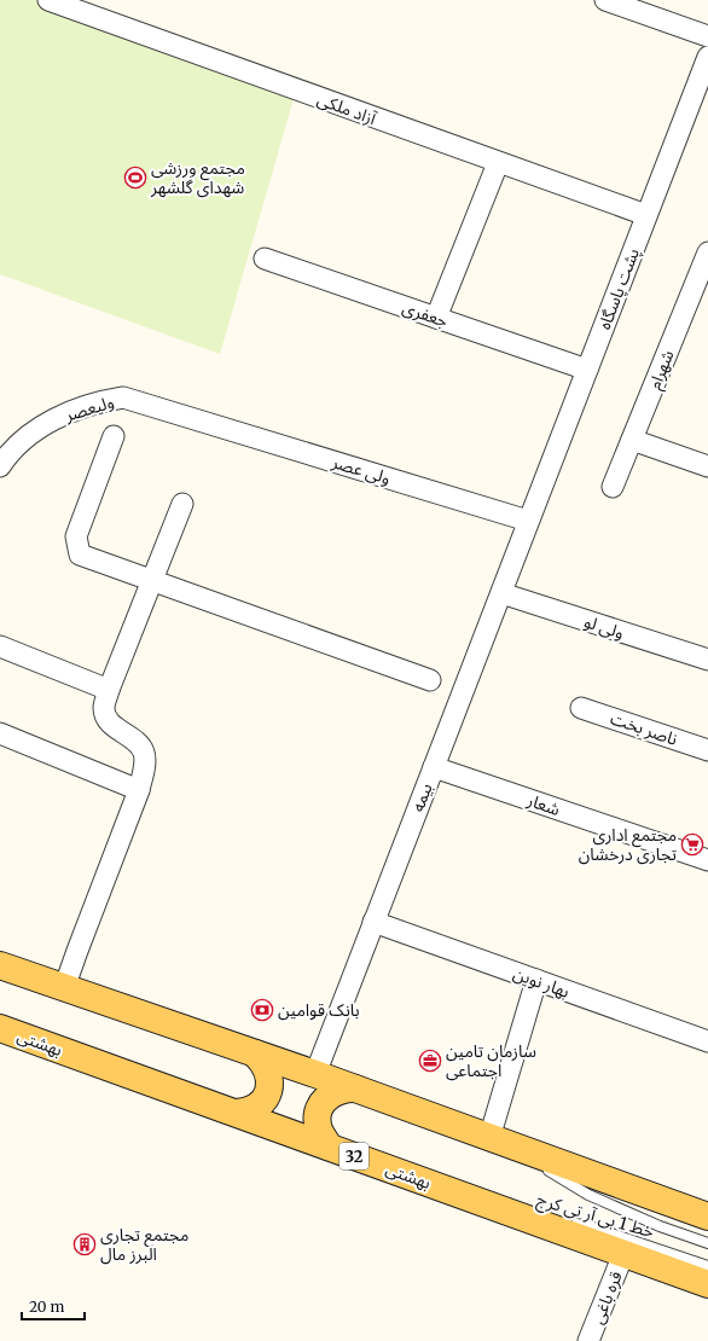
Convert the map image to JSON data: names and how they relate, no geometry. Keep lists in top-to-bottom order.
{
  "streets": {
    "main road": ["بهشتی", "32"],
    "street": [
      "آزاد ملکی",
      "پشت پاسگاه",
      "جعفری",
      "شهرام",
      "ولیعصر",
      "ولی عصر",
      "ولی لو",
      "ناصر بخت",
      "بیمه",
      "شعار",
      "بهار نوین",
      "قره باغی"
    ],
    "lane": ["خط 1 بی آر تی کرج"]
  },
  "crossings": [
    ["آزاد ملکی", "پشت پاسگاه"],
    ["پشت پاسگاه", "جعفری"],
    ["پشت پاسگاه", "ولی عصر"],
    ["پشت پاسگاه", "بیمه"],
    ["ولیعصر", "ولی عصر"],
    ["ولی عصر", "بیمه"],
    ["ولی لو", "بیمه"],
    ["بیمه", "شعار"],
    ["بیمه", "بهار نوین"],
    ["بهشتی", "خط 1 بی آر تی کرج"],
    ["بهشتی", "قره باغی"]
  ],
  "places": {
    "sports": ["مجتمع ورزشی شهدای گلشهر"],
    "supermarket": ["مجتمع اداری تجاری درخشان"],
    "bank": ["بانک قوامین"],
    "office": ["سازمان تامین اجتماعی"],
    "building": ["مجتمع تجاری البرز مال"]
  },
  "scale_bar": "20 m"
}
